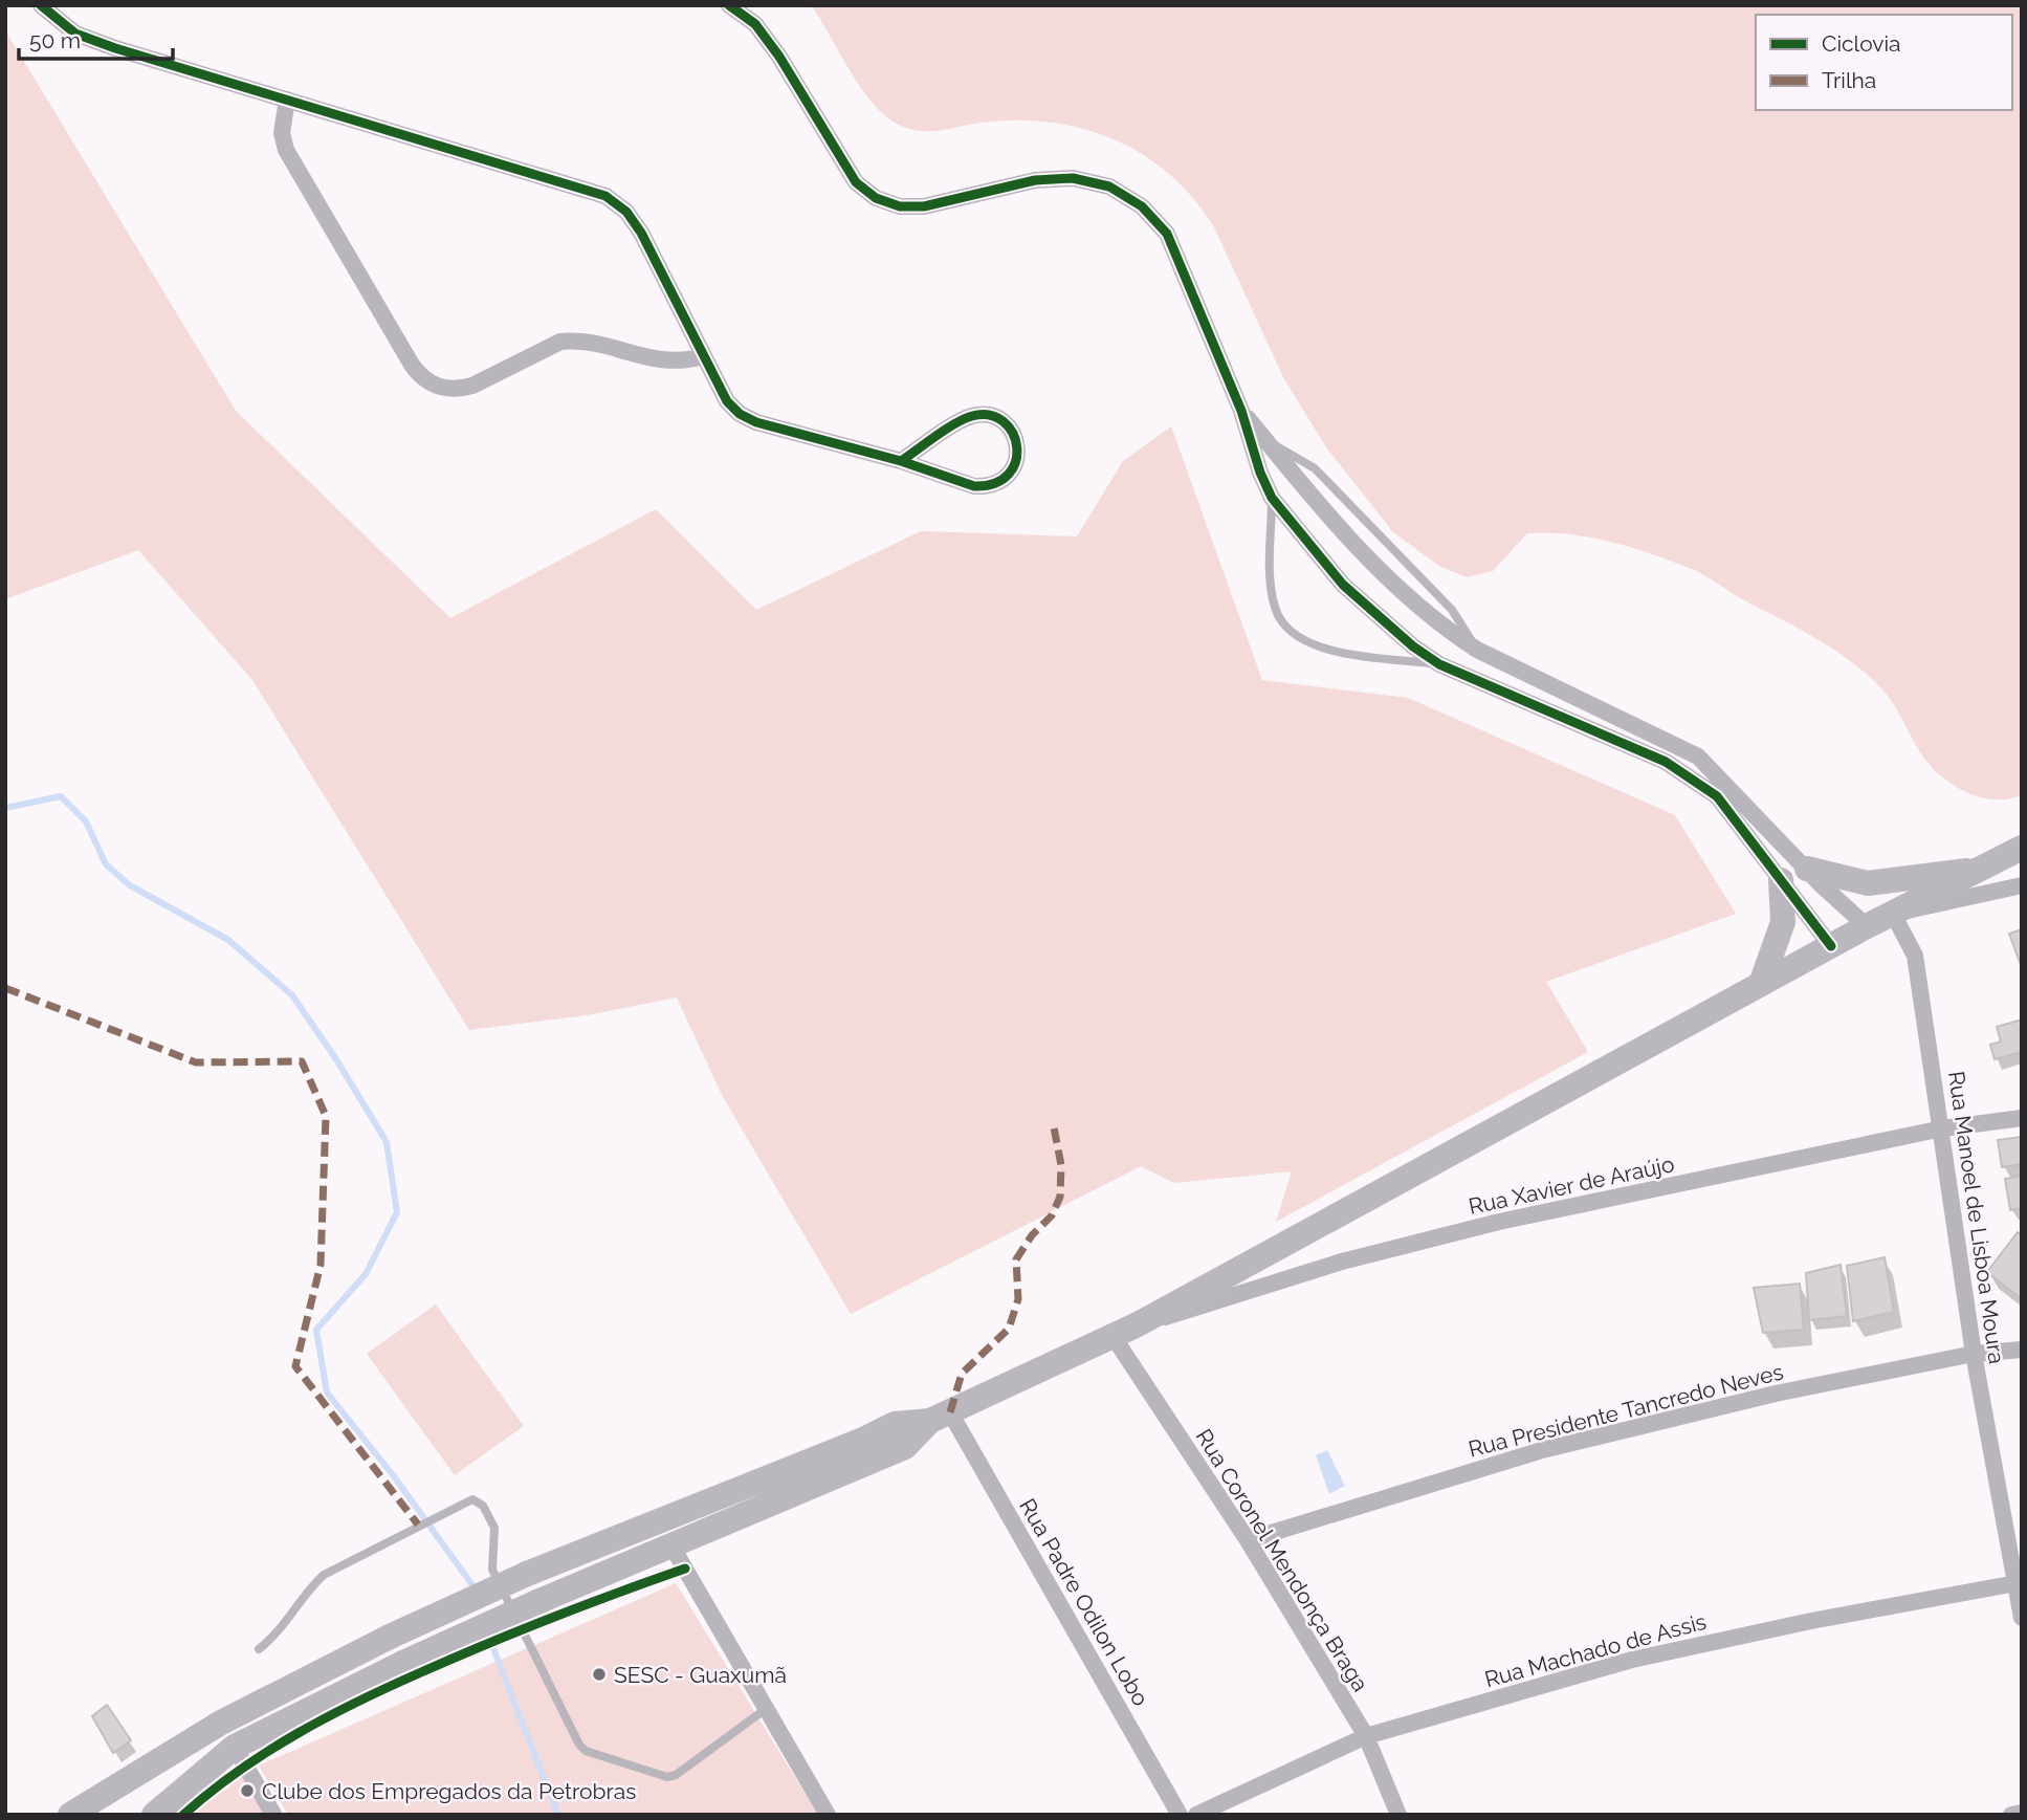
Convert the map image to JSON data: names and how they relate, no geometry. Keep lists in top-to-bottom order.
{
  "streets": {
    "street": [
      "Rua Xavier de Araújo",
      "Rua Manoel de Lisboa Moura",
      "Rua Presidente Tancredo Neves",
      "Rua Coronel Mendonça Braga",
      "Rua Padre Odilon Lobo",
      "Rua Machado de Assis"
    ]
  },
  "crossings": [
    ["Rua Xavier de Araújo", "Rua Manoel de Lisboa Moura"],
    ["Rua Manoel de Lisboa Moura", "Rua Presidente Tancredo Neves"],
    ["Rua Manoel de Lisboa Moura", "Rua Machado de Assis"],
    ["Rua Presidente Tancredo Neves", "Rua Coronel Mendonça Braga"],
    ["Rua Coronel Mendonça Braga", "Rua Machado de Assis"]
  ],
  "places": ["SESC - Guaxumã", "Clube dos Empregados da Petrobras"],
  "legend": ["Ciclovia", "Trilha"],
  "scale_bar": "50 m"
}
